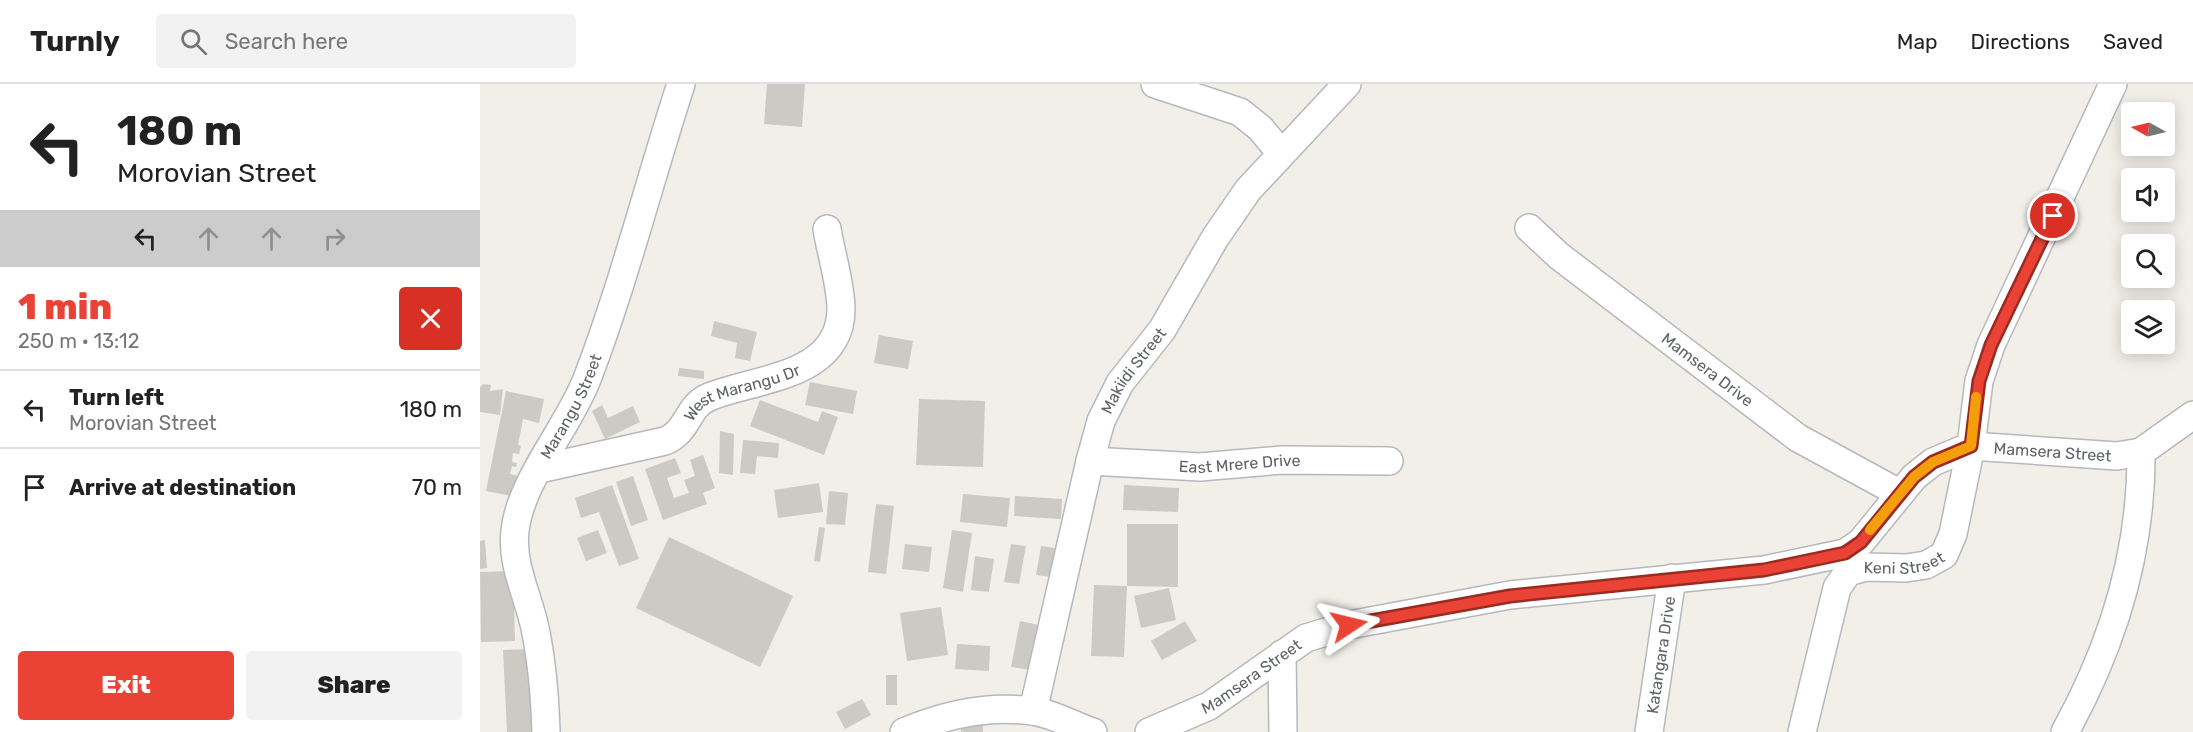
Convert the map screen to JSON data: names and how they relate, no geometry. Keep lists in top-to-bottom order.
{
  "streets": {
    "street": [
      "Mamsera Drive",
      "Makiidi Street",
      "West Marangu Dr",
      "Marangu Street",
      "Mamsera Street",
      "East Mrere Drive",
      "Keni Street",
      "Katangara Drive"
    ]
  },
  "crossings": [
    ["Mamsera Drive", "Mamsera Street"],
    ["Makiidi Street", "East Mrere Drive"],
    ["West Marangu Dr", "Marangu Street"],
    ["Mamsera Street", "Keni Street"],
    ["Mamsera Street", "Katangara Drive"]
  ],
  "north": "left",
  "page": {
    "header": "Turnly",
    "search": "Search here",
    "nav": ["Map", "Directions", "Saved"],
    "turn": ["180 m", "Morovian Street"],
    "heading": ["1 min", "250 m · 13:12"],
    "list": [
      {
        "name": "Turn left",
        "note": "Morovian Street",
        "value": "180 m"
      },
      {
        "name": "Arrive at destination",
        "value": "70 m"
      }
    ],
    "buttons": ["Exit", "Share"]
  }
}
